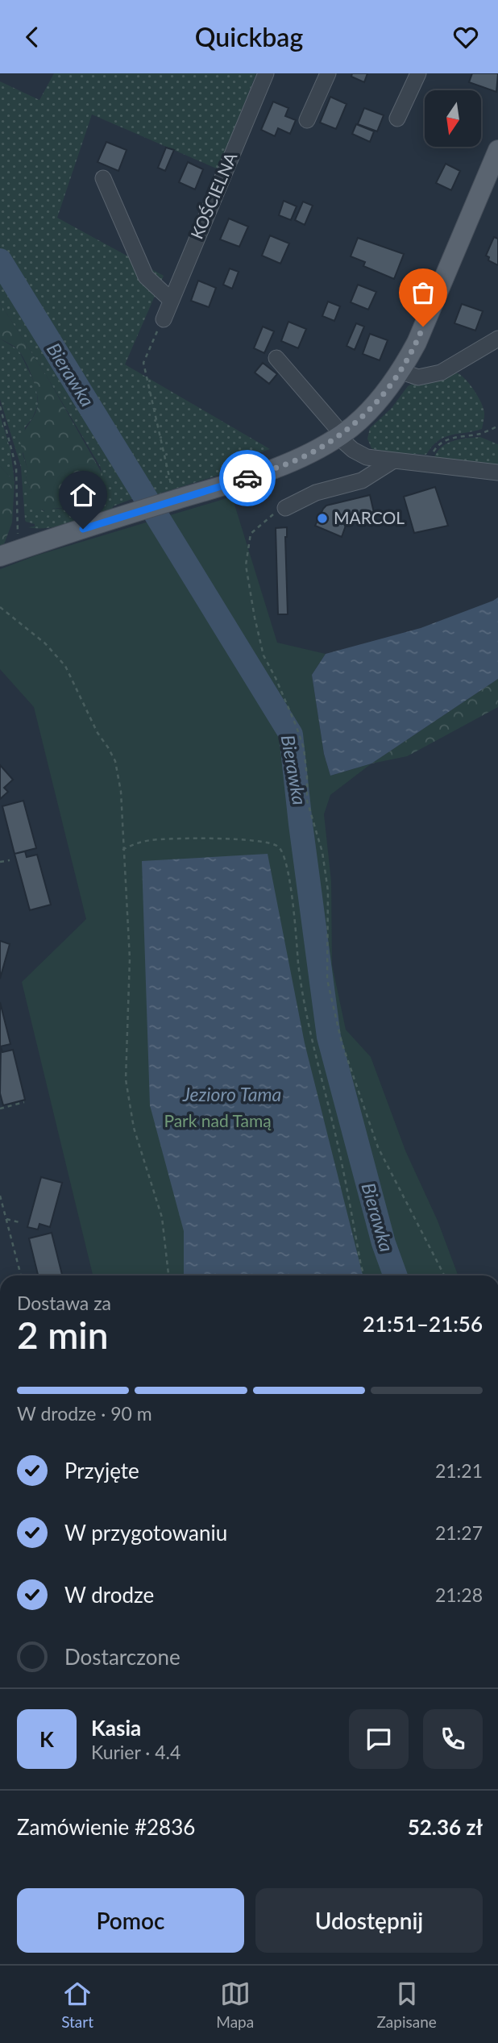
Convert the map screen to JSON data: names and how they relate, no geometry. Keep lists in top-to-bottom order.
{
  "streets": {
    "street": ["KOŚCIELNA"]
  },
  "water": ["Bierawka", "Jezioro Tama"],
  "parks": ["Park nad Tamą"],
  "places": ["MARCOL"],
  "north": "bottom",
  "page": {
    "header": "Quickbag",
    "heading": ["2 min", "Dostawa za", "21:51–21:56"],
    "panel": [
      "Kasia",
      "Kurier · 4.4",
      "Zamówienie #2836",
      "52.36 zł"
    ],
    "bar": "W drodze · 90 m",
    "list": [
      ["Przyjęte", "21:21"],
      ["W przygotowaniu", "21:27"],
      ["W drodze", "21:28"],
      "Dostarczone"
    ],
    "round": "K",
    "buttons": ["Pomoc", "Udostępnij"],
    "tabs": ["Start", "Mapa", "Zapisane"]
  }
}
